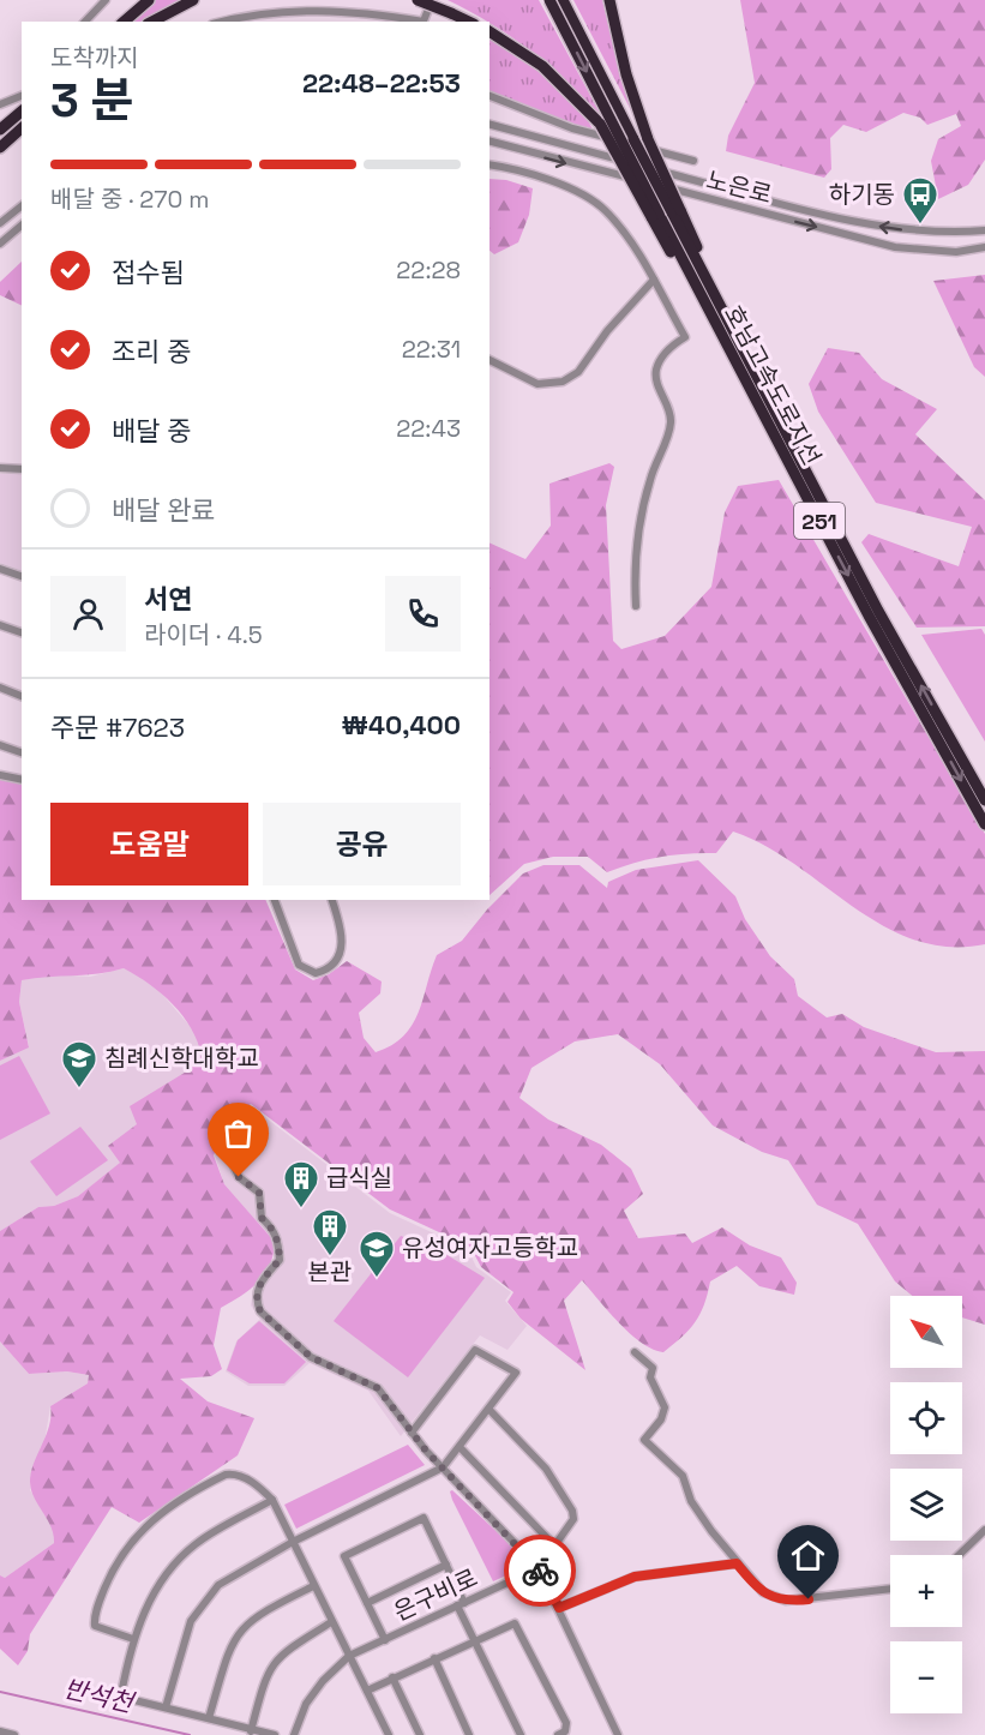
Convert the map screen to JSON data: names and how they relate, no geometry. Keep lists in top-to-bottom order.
{
  "streets": {
    "highway": ["호남고속도로지선", "251"],
    "street": ["노은로", "은구비로"]
  },
  "water": ["반석천"],
  "places": {
    "bus stop": ["하기동"],
    "school or university": ["침례신학대학교", "유성여자고등학교"],
    "building": ["급식실", "본관"]
  },
  "north": "top left",
  "page": {
    "heading": ["3 분", "도착까지", "22:48–22:53"],
    "panel": [
      "서연",
      "라이더 · 4.5",
      "주문 #7623",
      "₩40,400"
    ],
    "bar": "배달 중 · 270 m",
    "list": [
      ["접수됨", "22:28"],
      ["조리 중", "22:31"],
      ["배달 중", "22:43"],
      "배달 완료"
    ],
    "buttons": ["도움말", "공유"],
    "map_buttons": ["+", "−"]
  }
}
